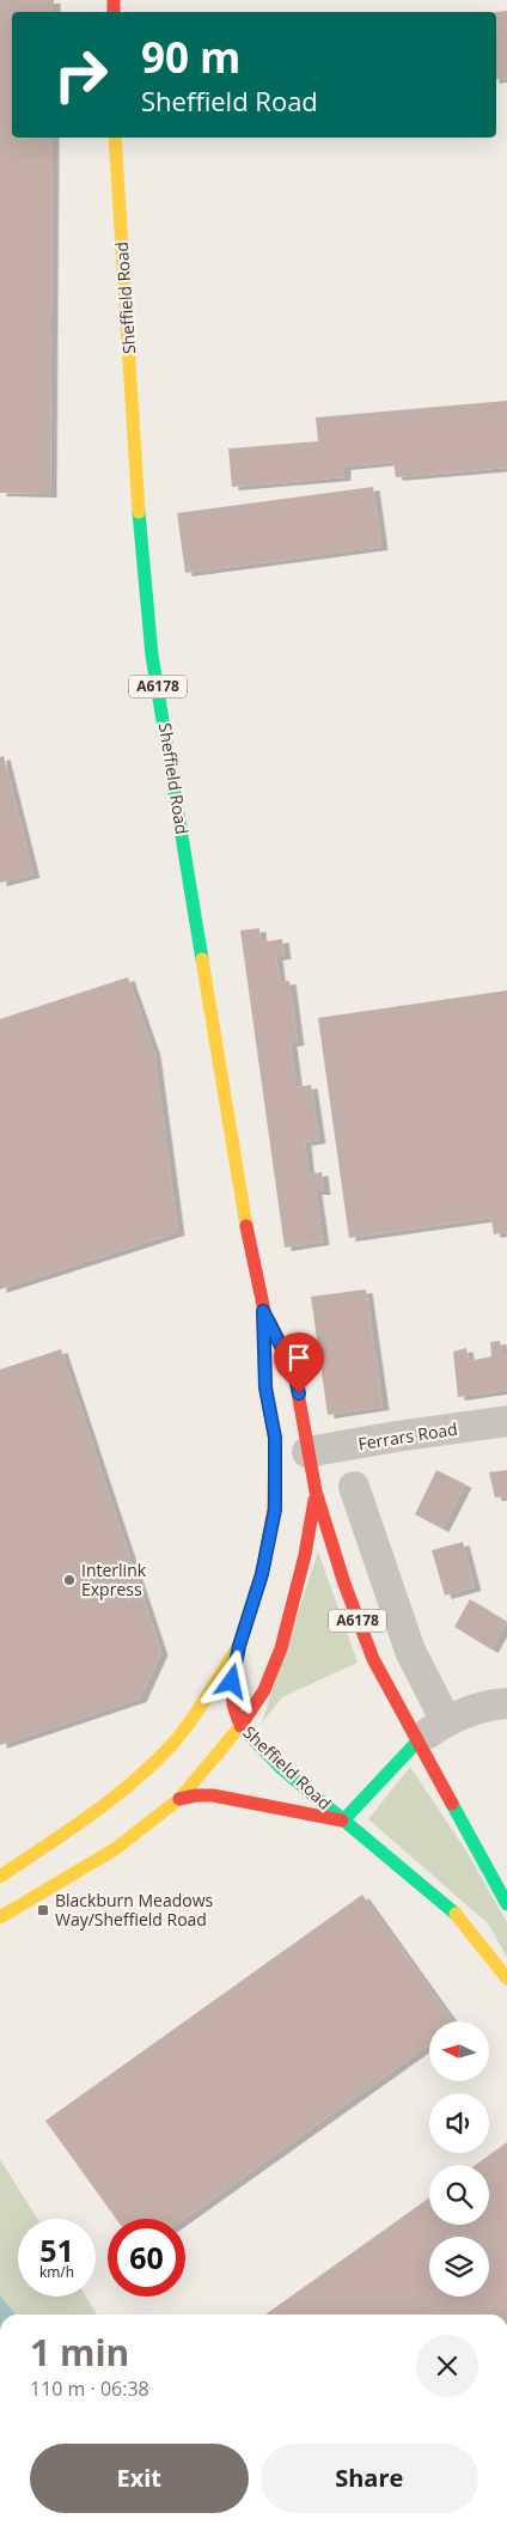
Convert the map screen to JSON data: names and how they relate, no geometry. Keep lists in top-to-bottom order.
{
  "streets": {
    "main road": ["Sheffield Road", "A6178"],
    "street": ["Ferrars Road"]
  },
  "crossings": [
    ["Sheffield Road", "Ferrars Road"]
  ],
  "places": {
    "other": ["Interlink Express"],
    "transit": ["Blackburn Meadows Way/Sheffield Road"]
  },
  "north": "left",
  "page": {
    "turn": ["90 m", "Sheffield Road"],
    "speed": "51 km/h",
    "limit": "60",
    "heading": ["1 min", "110 m · 06:38"],
    "buttons": ["Exit", "Share"]
  }
}
